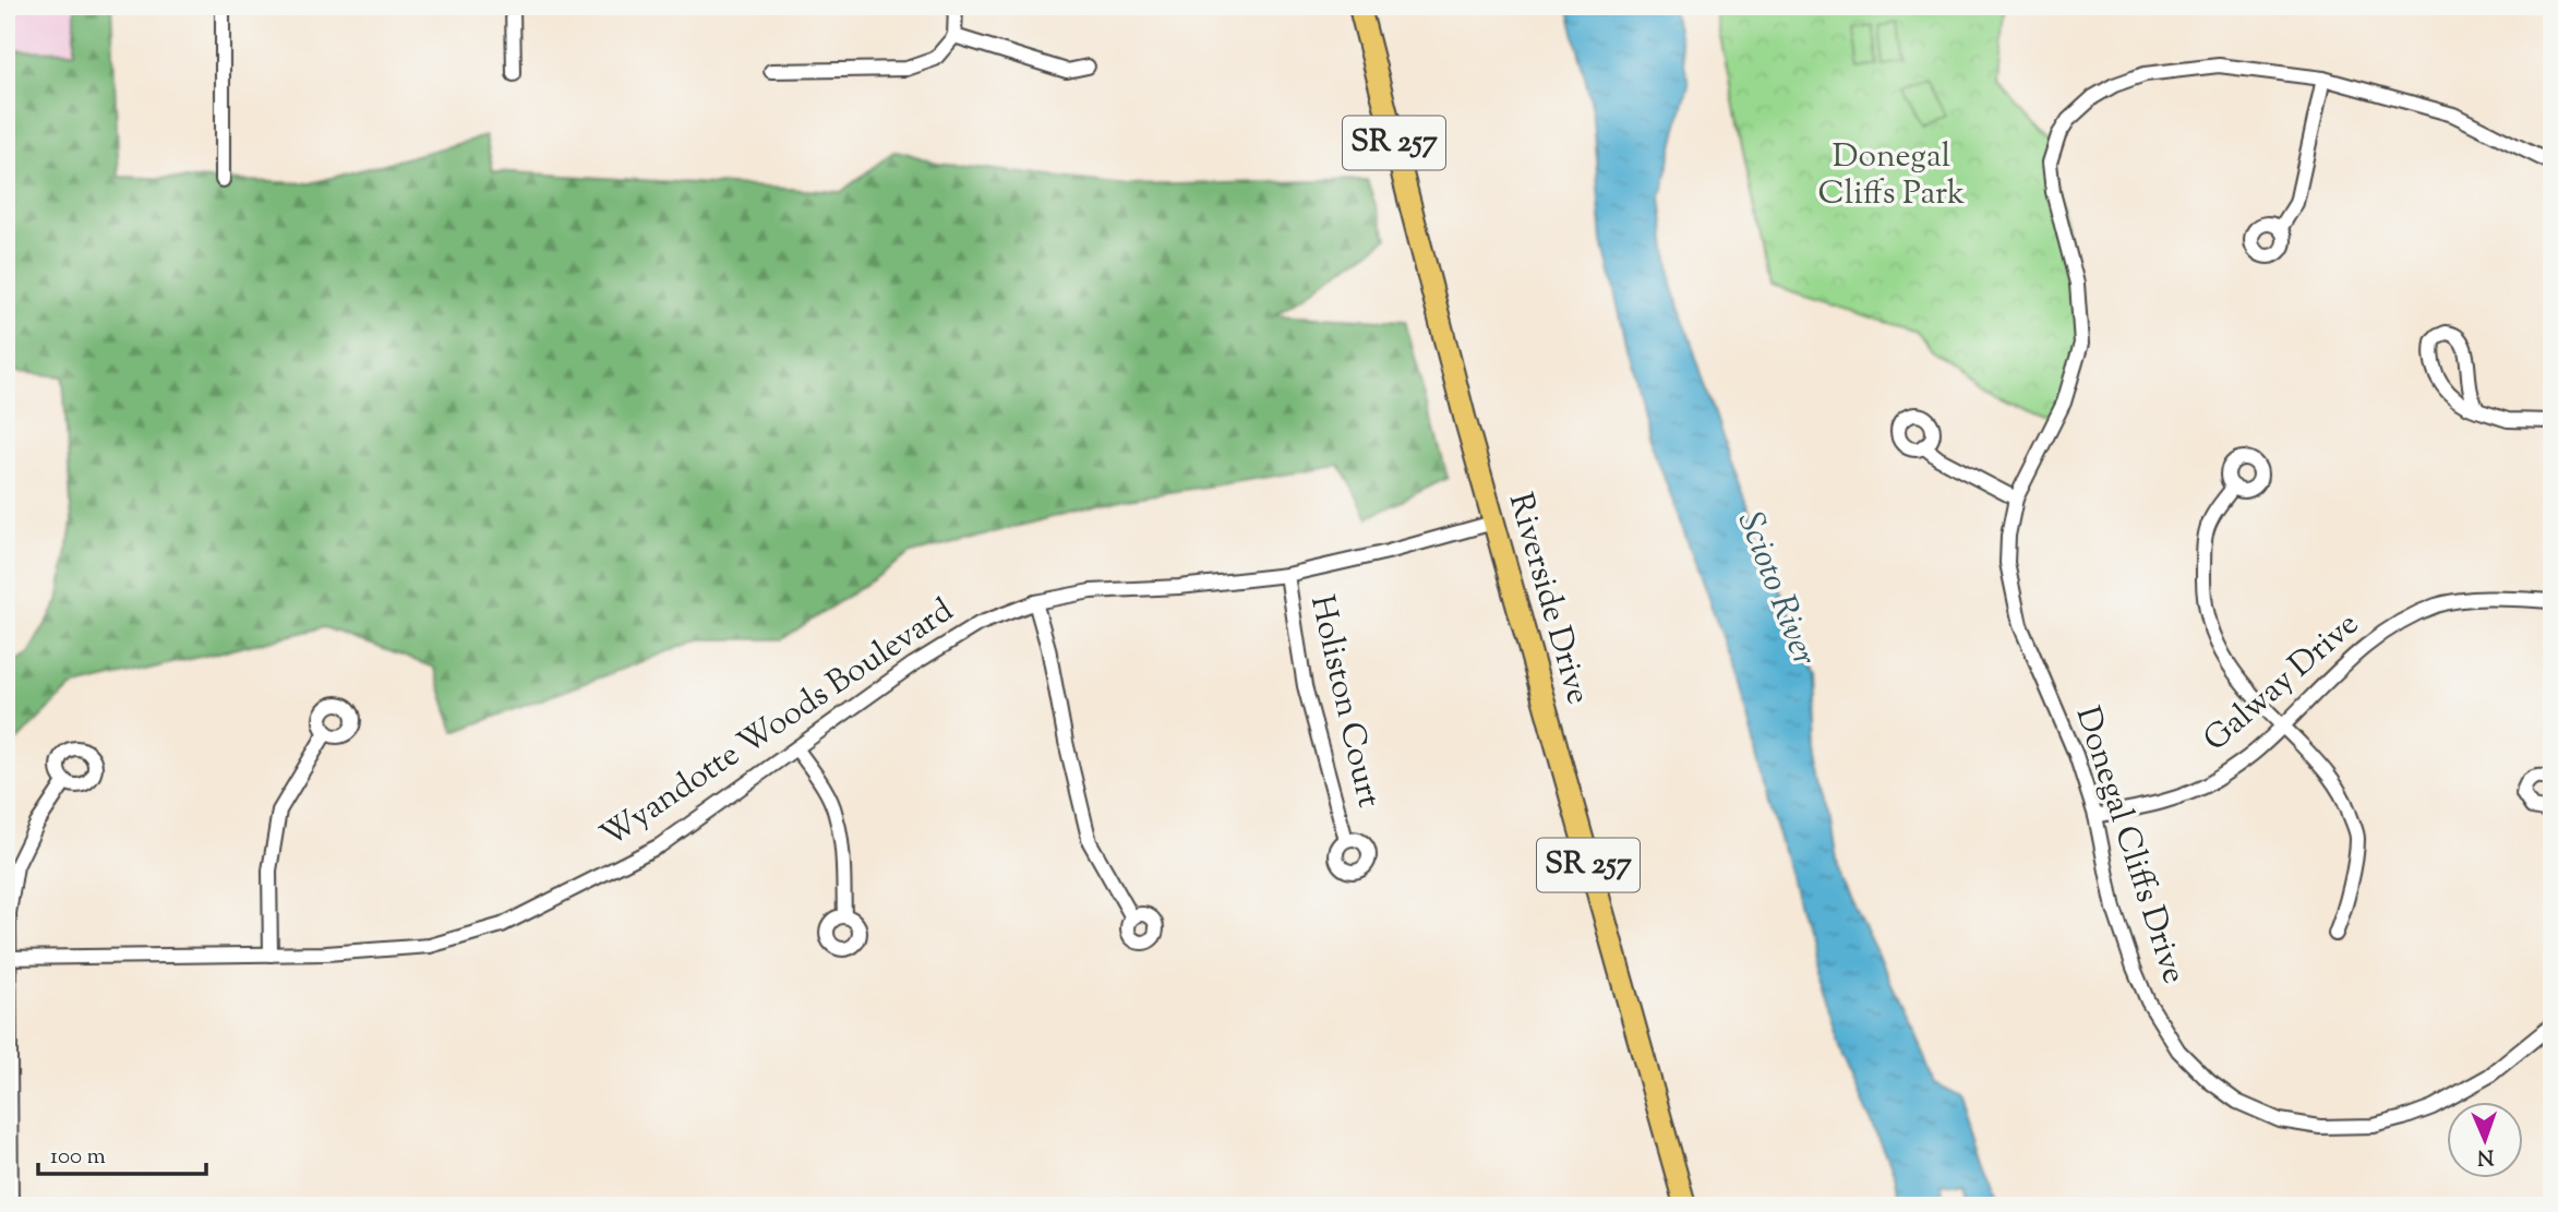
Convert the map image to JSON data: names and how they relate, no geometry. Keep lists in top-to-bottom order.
{
  "streets": {
    "main road": ["SR 257", "Riverside Drive"],
    "street": [
      "Galway Drive",
      "Holiston Court",
      "Wyandotte Woods Boulevard",
      "Donegal Cliffs Drive"
    ]
  },
  "crossings": [
    ["Riverside Drive", "Wyandotte Woods Boulevard"],
    ["Galway Drive", "Donegal Cliffs Drive"],
    ["Holiston Court", "Wyandotte Woods Boulevard"]
  ],
  "water": ["Scioto River"],
  "parks": ["Donegal Cliffs Park"],
  "scale_bar": "100 m",
  "north": "bottom"
}
